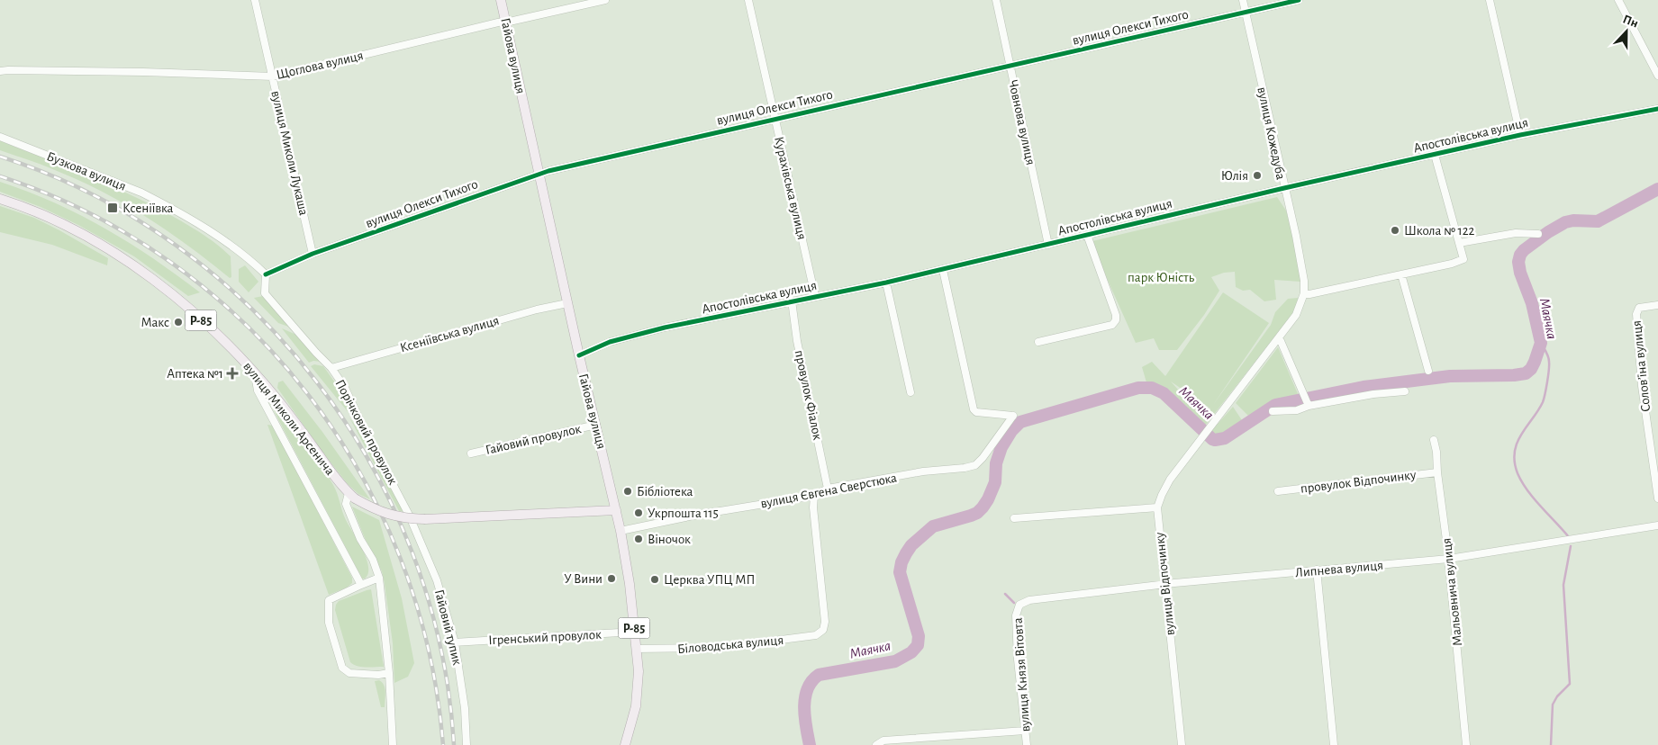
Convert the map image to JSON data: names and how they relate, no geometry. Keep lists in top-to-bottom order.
{
  "streets": {
    "main road": ["Гайова вулиця", "Р-85", "вулиця Миколи Арсенича"],
    "street": [
      "вулиця Олекси Тихого",
      "Щоглова вулиця",
      "Човнова вулиця",
      "вулиця Кожедуба",
      "Апостолівська вулиця",
      "вулиця Миколи Лукаша",
      "Бузкова вулиця",
      "Курахівська вулиця",
      "Ксеніївська вулиця",
      "Соловʼїна вулиця",
      "провулок Фіалок",
      "Порічковий провулок",
      "Гайовий провулок",
      "провулок Відпочинку",
      "вулиця Євгена Сверстюка",
      "Липнева вулиця",
      "вулиця Відпочинку",
      "Мальовнича вулиця",
      "Гайовий тупик",
      "Ігренський провулок",
      "Біловодська вулиця",
      "вулиця Князя Вітовта"
    ]
  },
  "crossings": [
    ["вулиця Олекси Тихого", "Гайова вулиця"],
    ["вулиця Олекси Тихого", "Човнова вулиця"],
    ["вулиця Олекси Тихого", "вулиця Кожедуба"],
    ["вулиця Олекси Тихого", "вулиця Миколи Лукаша"],
    ["вулиця Олекси Тихого", "Бузкова вулиця"],
    ["вулиця Олекси Тихого", "Курахівська вулиця"],
    ["вулиця Олекси Тихого", "Порічковий провулок"],
    ["Гайова вулиця", "Щоглова вулиця"],
    ["Гайова вулиця", "Апостолівська вулиця"],
    ["Гайова вулиця", "Ксеніївська вулиця"],
    ["Гайова вулиця", "вулиця Миколи Арсенича"],
    ["Гайова вулиця", "Гайовий провулок"],
    ["Гайова вулиця", "вулиця Євгена Сверстюка"],
    ["Гайова вулиця", "Ігренський провулок"],
    ["Гайова вулиця", "Біловодська вулиця"],
    ["Щоглова вулиця", "вулиця Миколи Лукаша"],
    ["Човнова вулиця", "Апостолівська вулиця"],
    ["вулиця Кожедуба", "Апостолівська вулиця"],
    ["Апостолівська вулиця", "Курахівська вулиця"],
    ["Апостолівська вулиця", "провулок Фіалок"],
    ["Апостолівська вулиця", "вулиця Євгена Сверстюка"],
    ["Бузкова вулиця", "Порічковий провулок"],
    ["Ксеніївська вулиця", "Порічковий провулок"],
    ["провулок Фіалок", "вулиця Євгена Сверстюка"],
    ["Порічковий провулок", "Гайовий тупик"],
    ["провулок Відпочинку", "Мальовнича вулиця"],
    ["вулиця Євгена Сверстюка", "Біловодська вулиця"],
    ["Липнева вулиця", "вулиця Відпочинку"],
    ["Липнева вулиця", "Мальовнича вулиця"],
    ["Липнева вулиця", "вулиця Князя Вітовта"],
    ["Гайовий тупик", "Ігренський провулок"]
  ],
  "water": ["Маячка"],
  "parks": ["парк Юність"],
  "places": {
    "other": [
      "Юлія",
      "Школа № 122",
      "Макс",
      "Бібліотека",
      "Укрпошта 115",
      "Віночок",
      "У Вини",
      "Церква УПЦ МП"
    ],
    "transit": ["Ксеніївка"],
    "health": ["Аптека №1"]
  },
  "north": "top"
}
